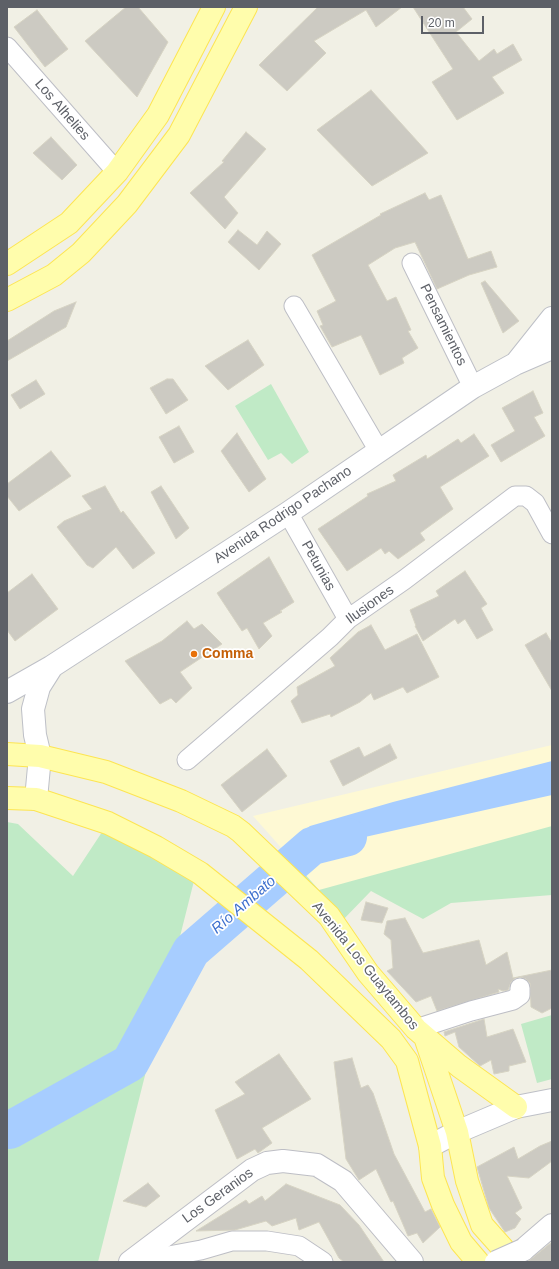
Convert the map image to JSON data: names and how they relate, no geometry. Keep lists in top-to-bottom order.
{
  "streets": {
    "main road": ["Avenida Rodrigo Pachano", "Avenida Los Guaytambos", "Los Geranios"],
    "street": [
      "Los Alhelies",
      "Pensamientos",
      "Petunias",
      "Ilusiones"
    ]
  },
  "crossings": [
    ["Pensamientos", "Avenida Rodrigo Pachano"],
    ["Avenida Rodrigo Pachano", "Petunias"],
    ["Avenida Rodrigo Pachano", "Avenida Los Guaytambos"],
    ["Petunias", "Ilusiones"]
  ],
  "water": ["Río Ambato"],
  "places": ["Comma"],
  "scale_bar": "20 m"
}
